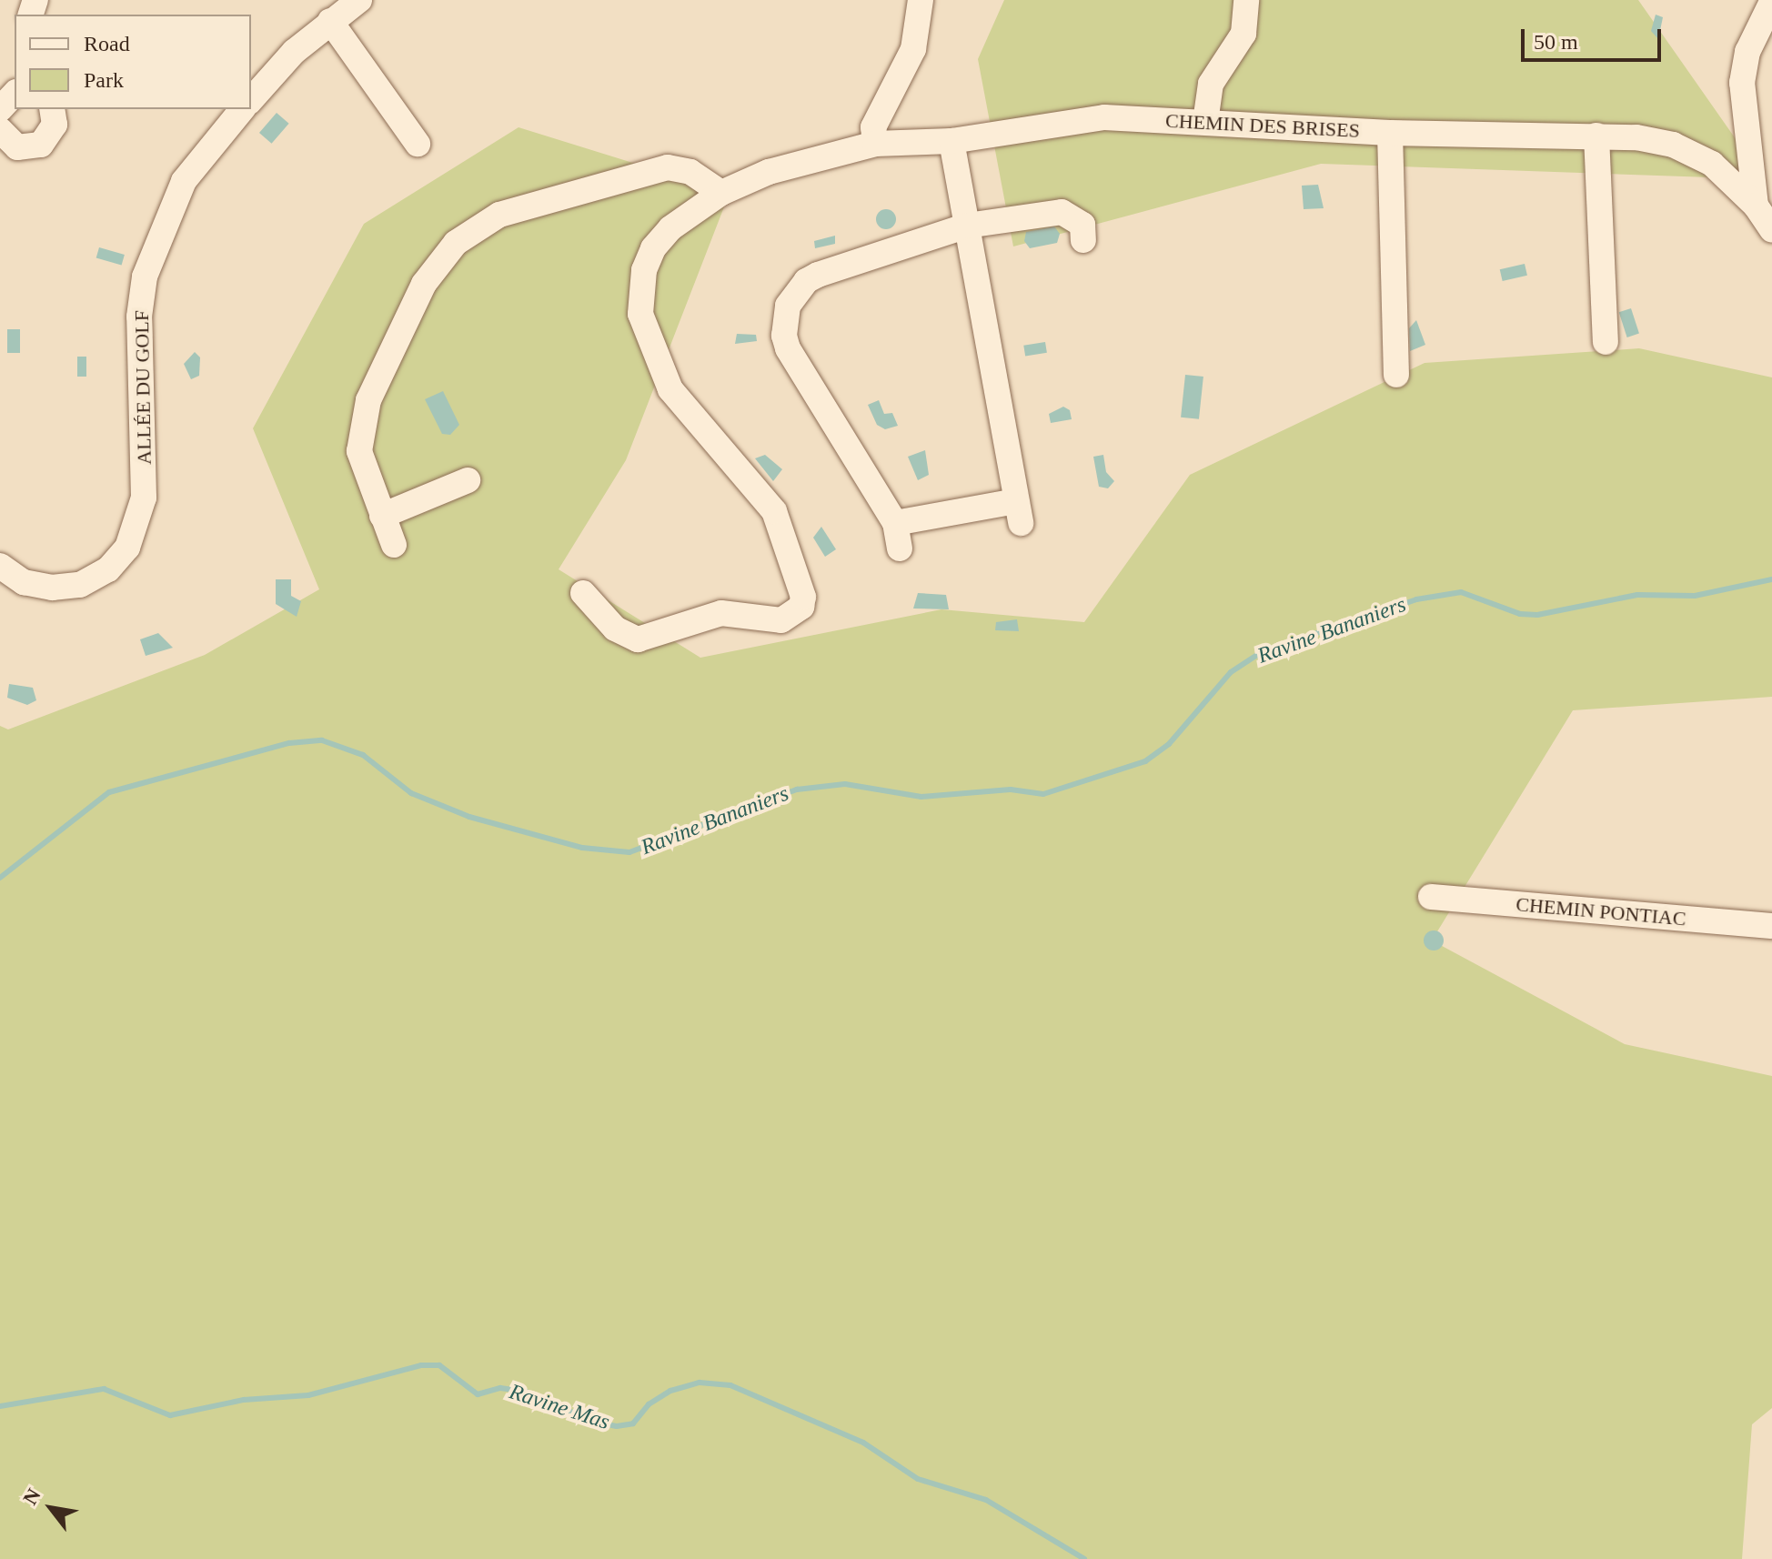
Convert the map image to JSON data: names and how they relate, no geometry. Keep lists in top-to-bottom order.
{
  "streets": {
    "street": ["CHEMIN DES BRISES", "ALLÉE DU GOLF", "CHEMIN PONTIAC"]
  },
  "water": ["Ravine Bananiers", "Ravine Mas"],
  "legend": ["Road", "Park"],
  "scale_bar": "50 m",
  "north": "top left"
}
